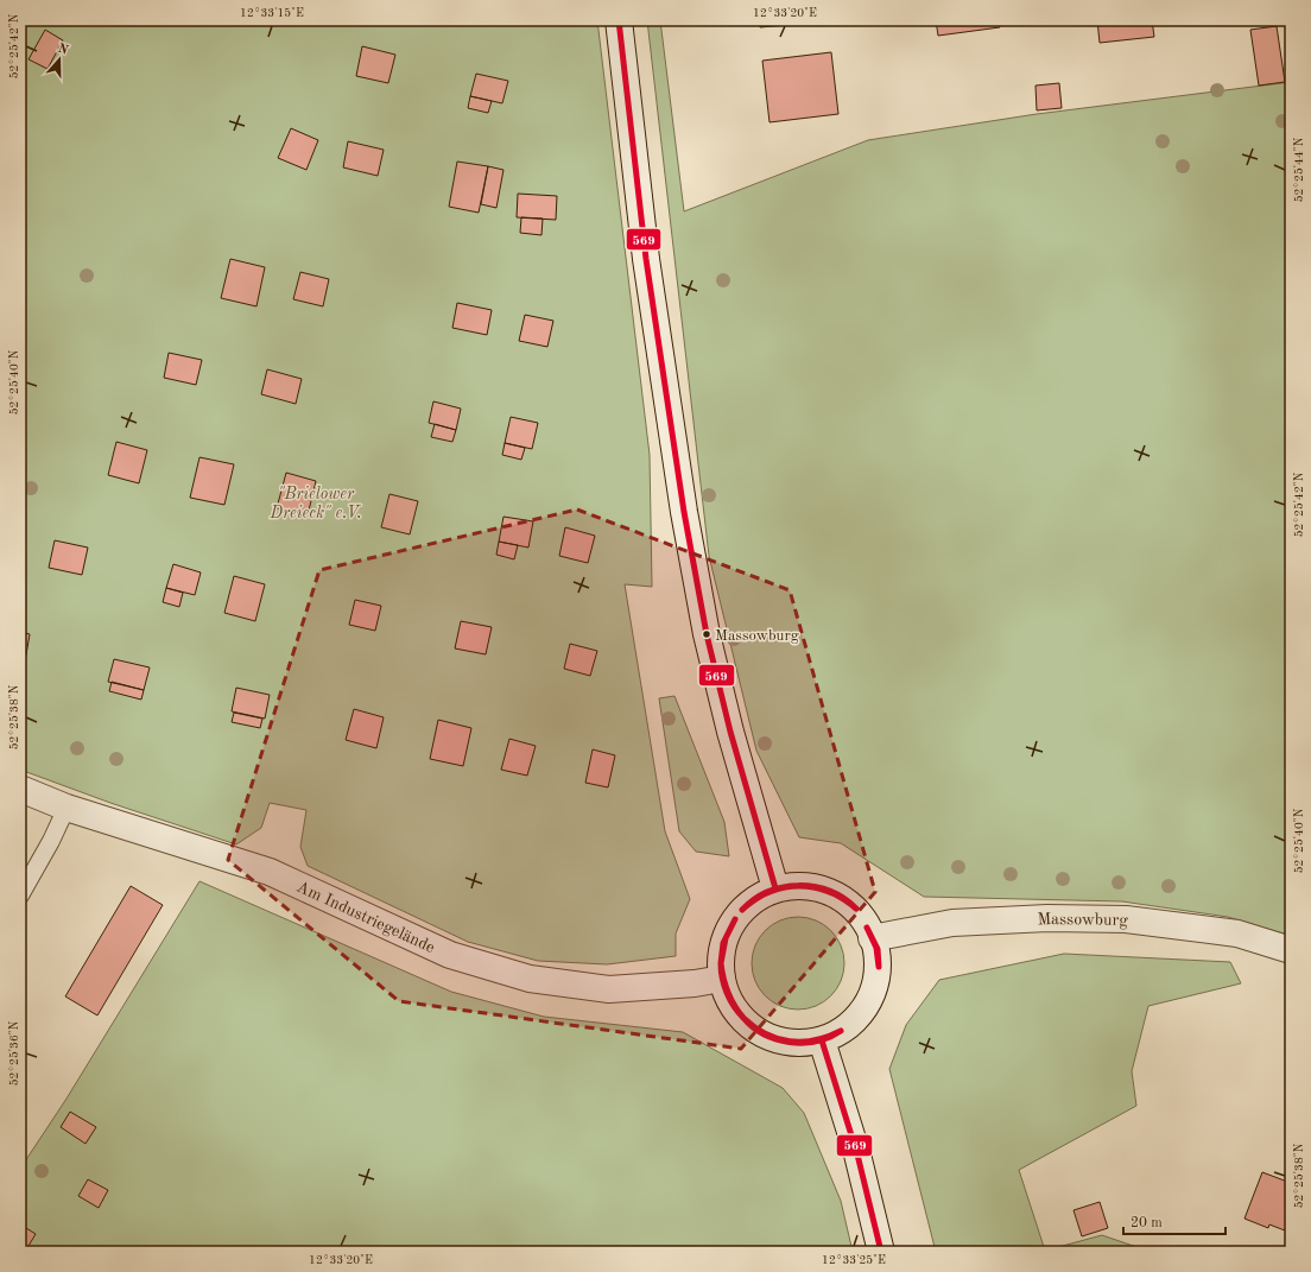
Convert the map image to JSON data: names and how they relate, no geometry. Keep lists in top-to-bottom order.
{
  "streets": {
    "main road": ["Am Industriegelände", "Massowburg"]
  },
  "crossings": [
    ["Am Industriegelände", "Massowburg"]
  ],
  "parks": ["\"Brielower Dreieck\" e.V."],
  "places": ["Massowburg"],
  "lines": ["transit line 569"],
  "scale_bar": "20 m",
  "north": "top",
  "coordinates": [
    "12°33'15\"E",
    "12°33'20\"E",
    "52°25'42\"N",
    "52°25'44\"N",
    "52°25'40\"N",
    "52°25'38\"N",
    "52°25'36\"N",
    "12°33'25\"E"
  ]
}
